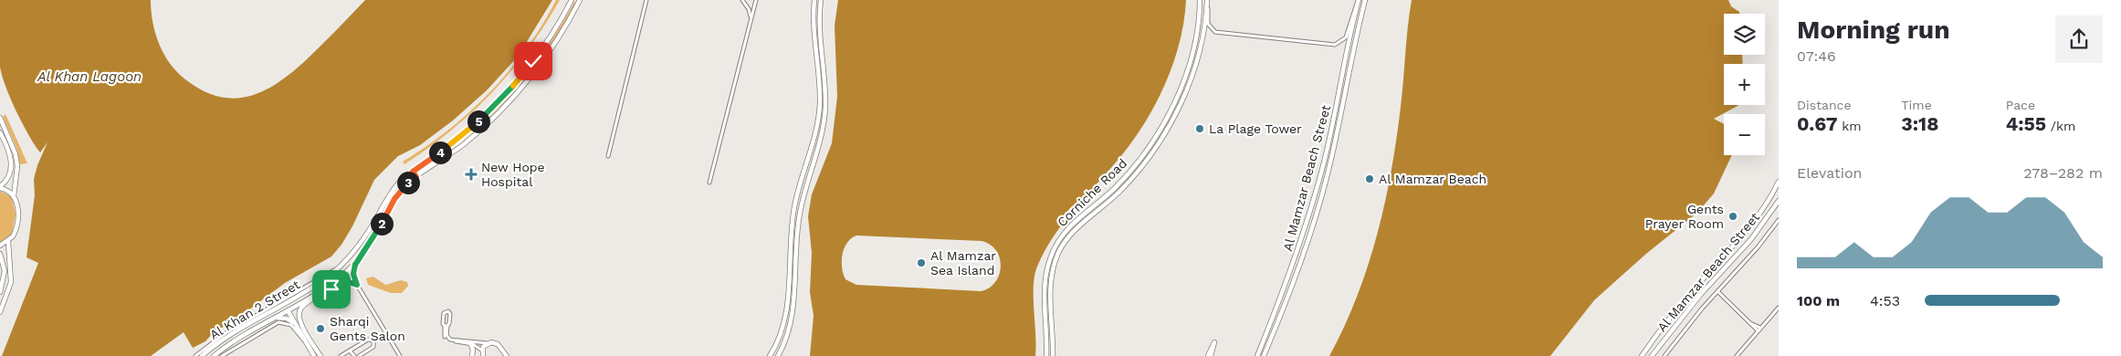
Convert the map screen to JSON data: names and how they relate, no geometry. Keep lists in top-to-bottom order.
{
  "streets": {
    "street": ["Al Mamzar Beach Street", "Corniche Road", "Al Khan 2 Street"]
  },
  "water": ["Al Khan Lagoon"],
  "places": {
    "other": [
      "La Plage Tower",
      "Al Mamzar Beach",
      "Gents Prayer Room",
      "Al Mamzar Sea Island",
      "Sharqi Gents Salon"
    ],
    "health": ["New Hope Hospital"]
  },
  "page": {
    "heading": ["Morning run", "07:46"],
    "map_buttons": ["+", "−"],
    "stats": [
      ["Distance", "0.67 km"],
      ["Time", "3:18"],
      ["Pace", "4:55 /km"]
    ],
    "pins": [
      "5",
      "4",
      "3",
      "2"
    ],
    "chart": ["Elevation", "278–282 m"],
    "list": [
      {
        "name": "100 m",
        "note": "4:53"
      }
    ]
  }
}
